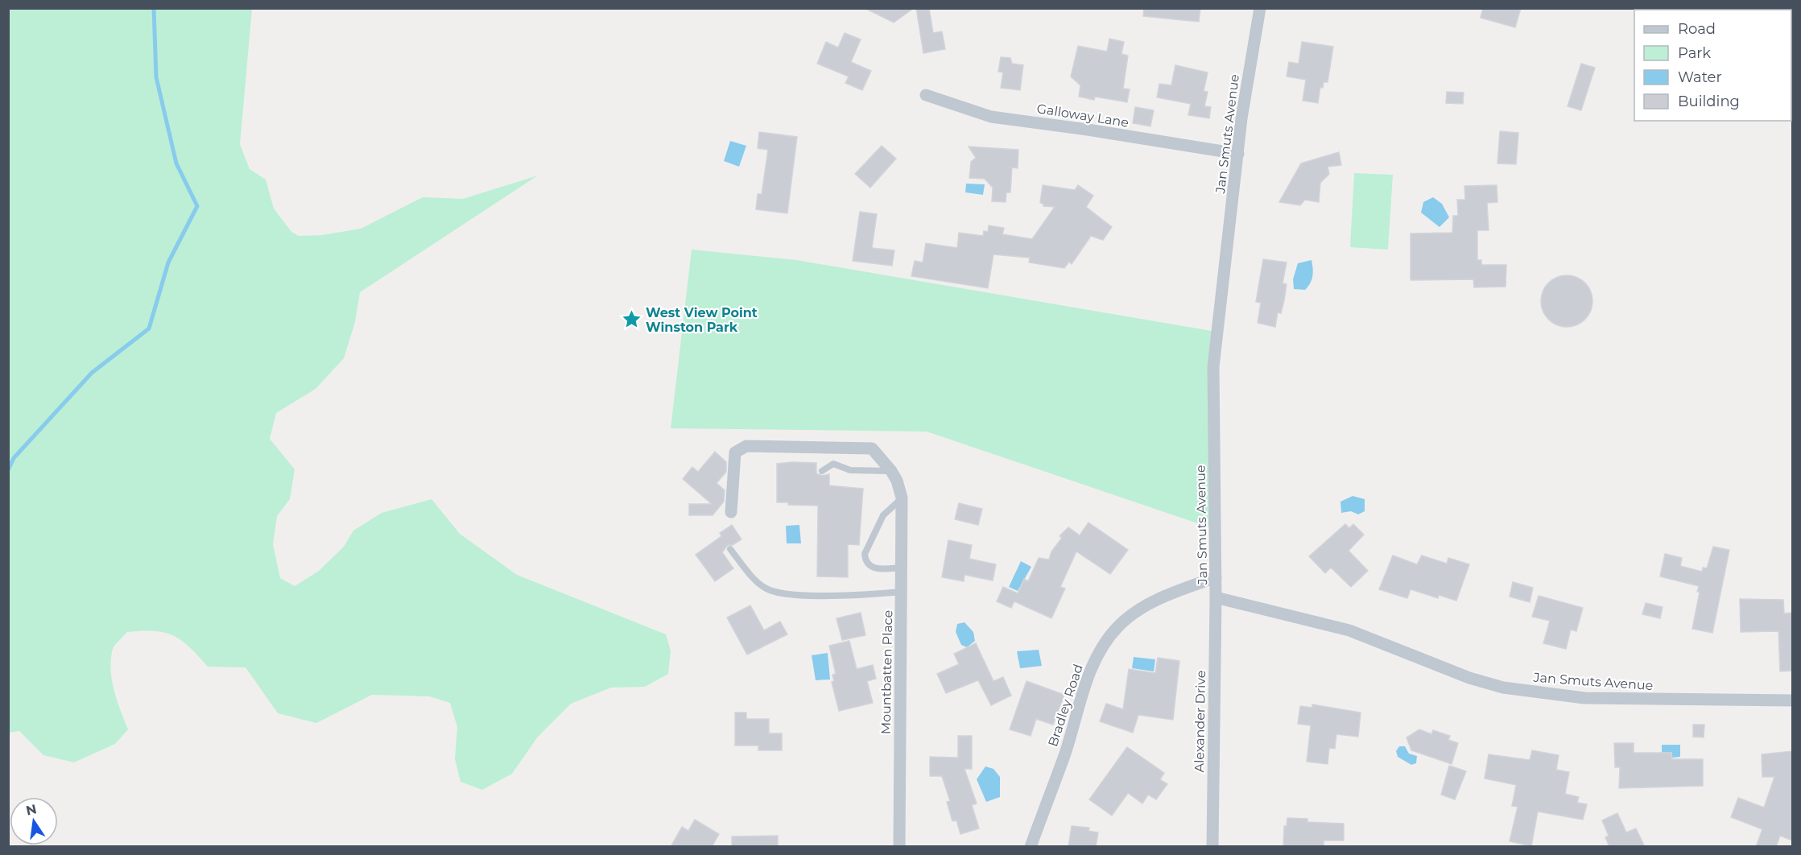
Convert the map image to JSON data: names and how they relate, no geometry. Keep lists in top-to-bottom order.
{
  "streets": {
    "street": [
      "Galloway Lane",
      "Jan Smuts Avenue",
      "Mountbatten Place",
      "Bradley Road",
      "Alexander Drive"
    ]
  },
  "crossings": [
    ["Galloway Lane", "Jan Smuts Avenue"],
    ["Jan Smuts Avenue", "Bradley Road"],
    ["Jan Smuts Avenue", "Alexander Drive"]
  ],
  "places": {
    "place": ["West View Point Winston Park"]
  },
  "legend": [
    "Road",
    "Park",
    "Water",
    "Building"
  ],
  "north": "top"
}
